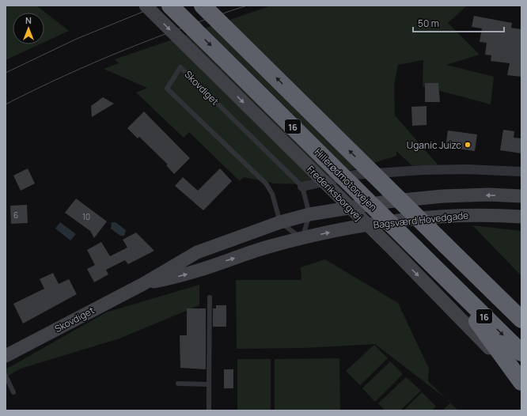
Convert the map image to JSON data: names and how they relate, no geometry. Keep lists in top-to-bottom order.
{
  "streets": {
    "highway": ["16", "Hillerødmotorvejen"],
    "street": ["Skovdiget", "Frederiksborgvej", "Bagsværd Hovedgade"]
  },
  "crossings": [
    ["Skovdiget", "Bagsværd Hovedgade"]
  ],
  "one_way": ["Frederiksborgvej"],
  "places": ["Uganic Juizc"],
  "house_numbers": ["6", "10"],
  "scale_bar": "50 m",
  "north": "top"
}
